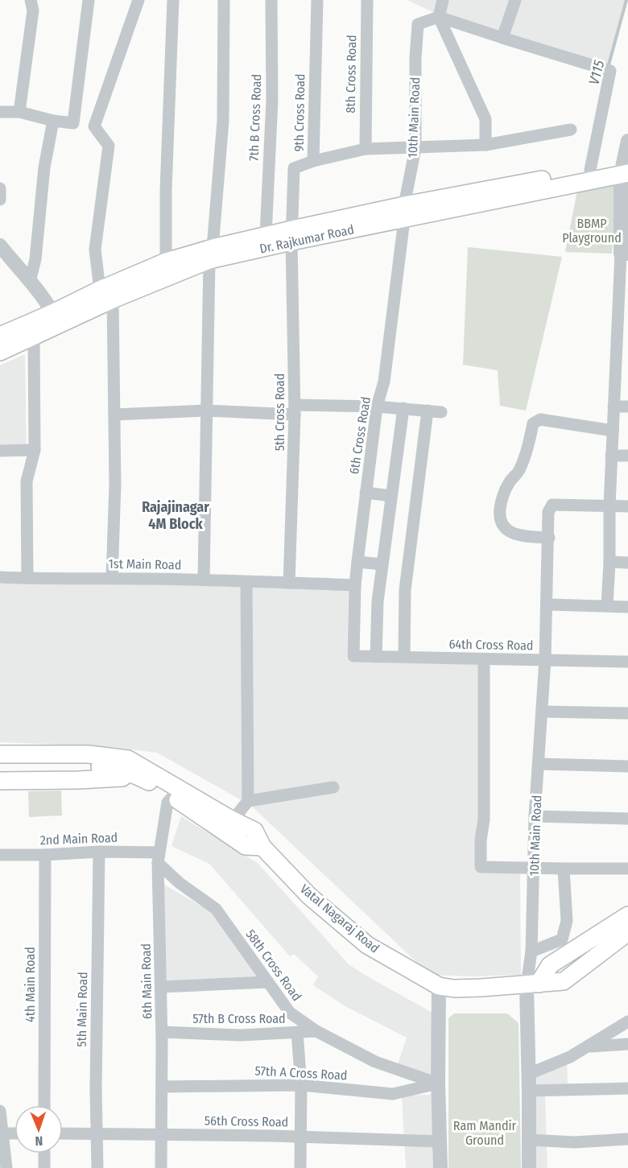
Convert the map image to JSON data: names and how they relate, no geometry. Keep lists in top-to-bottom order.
{
  "streets": {
    "main road": ["Dr. Rajkumar Road", "Vatal Nagaraj Road"],
    "street": [
      "8th Cross Road",
      "9th Cross Road",
      "7th B Cross Road",
      "10th Main Road",
      "5th Cross Road",
      "6th Cross Road",
      "1st Main Road",
      "64th Cross Road",
      "2nd Main Road",
      "58th Cross Road",
      "6th Main Road",
      "4th Main Road",
      "5th Main Road",
      "57th B Cross Road",
      "57th A Cross Road",
      "56th Cross Road"
    ]
  },
  "crossings": [
    ["9th Cross Road", "Dr. Rajkumar Road"],
    ["9th Cross Road", "5th Cross Road"],
    ["7th B Cross Road", "Dr. Rajkumar Road"],
    ["10th Main Road", "Dr. Rajkumar Road"],
    ["10th Main Road", "6th Cross Road"],
    ["10th Main Road", "64th Cross Road"],
    ["10th Main Road", "Vatal Nagaraj Road"],
    ["Dr. Rajkumar Road", "5th Cross Road"],
    ["Dr. Rajkumar Road", "6th Cross Road"],
    ["5th Cross Road", "1st Main Road"],
    ["6th Cross Road", "1st Main Road"],
    ["6th Cross Road", "64th Cross Road"],
    ["2nd Main Road", "58th Cross Road"],
    ["2nd Main Road", "6th Main Road"],
    ["2nd Main Road", "4th Main Road"],
    ["2nd Main Road", "5th Main Road"],
    ["58th Cross Road", "6th Main Road"],
    ["58th Cross Road", "57th B Cross Road"],
    ["58th Cross Road", "57th A Cross Road"],
    ["6th Main Road", "57th B Cross Road"],
    ["6th Main Road", "57th A Cross Road"],
    ["6th Main Road", "56th Cross Road"],
    ["5th Main Road", "56th Cross Road"]
  ],
  "districts": ["Rajajinagar 4M Block"],
  "water": ["V115"],
  "parks": ["BBMP Playground", "Ram Mandir Ground"],
  "north": "bottom"
}
